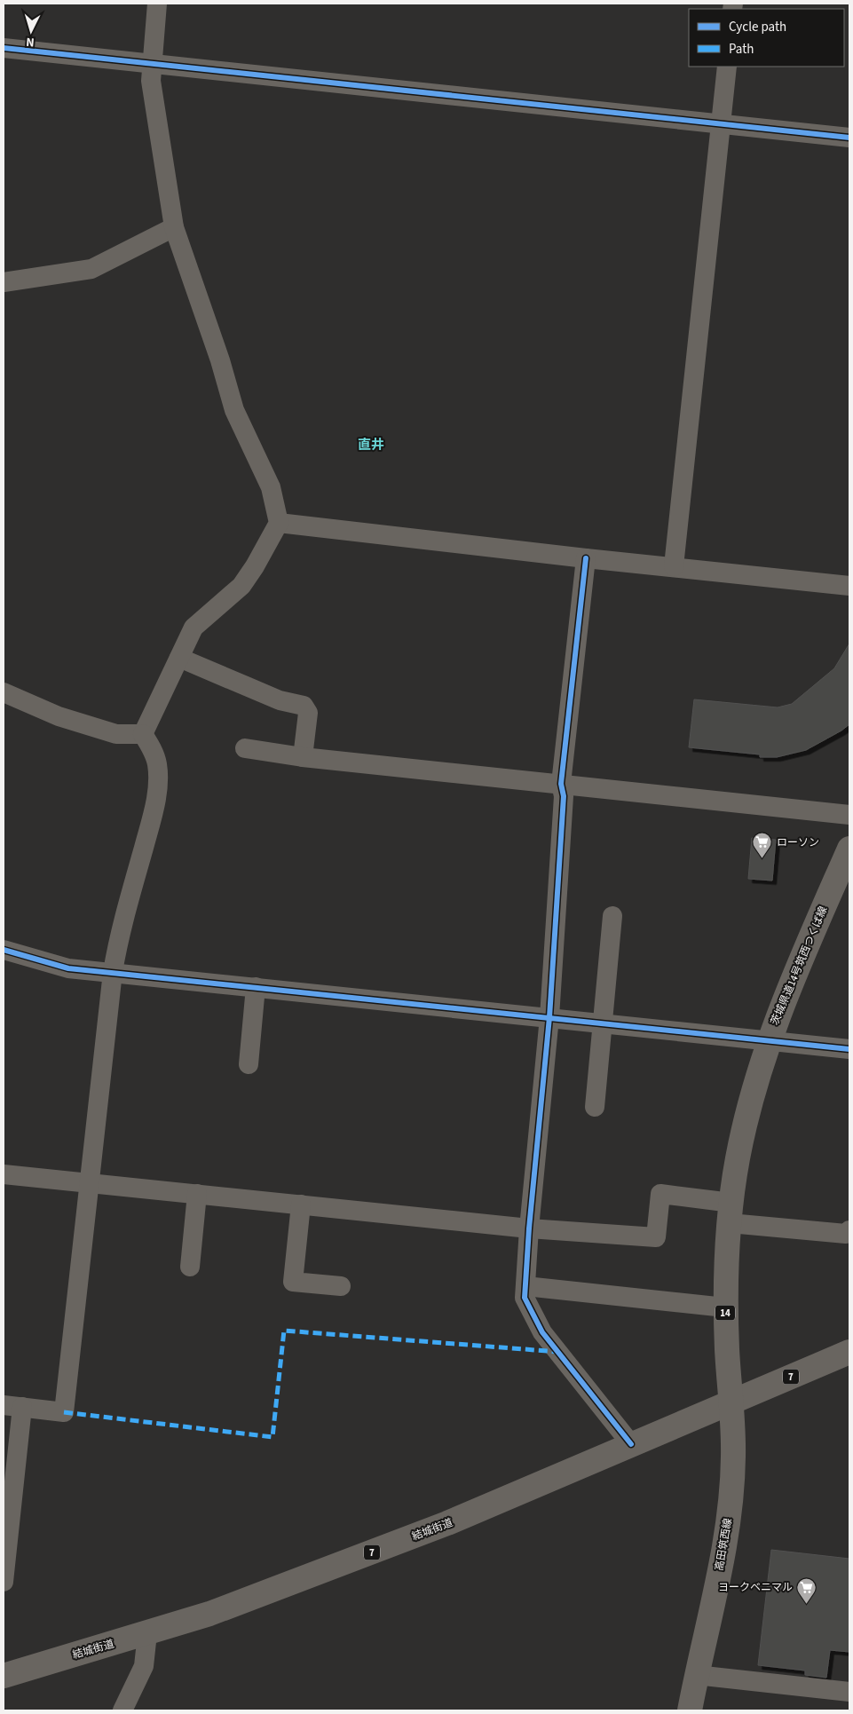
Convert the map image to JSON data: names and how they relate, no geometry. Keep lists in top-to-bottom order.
{
  "streets": {
    "main road": [
      "茨城県道14号筑西つくば線",
      "14",
      "7",
      "結城街道",
      "高田筑西線"
    ]
  },
  "crossings": [
    ["茨城県道14号筑西つくば線", "結城街道"],
    ["茨城県道14号筑西つくば線", "高田筑西線"],
    ["結城街道", "高田筑西線"]
  ],
  "districts": ["直井"],
  "places": {
    "supermarket": ["ローソン", "ヨークベニマル"]
  },
  "legend": ["Cycle path", "Path"],
  "north": "bottom"
}
